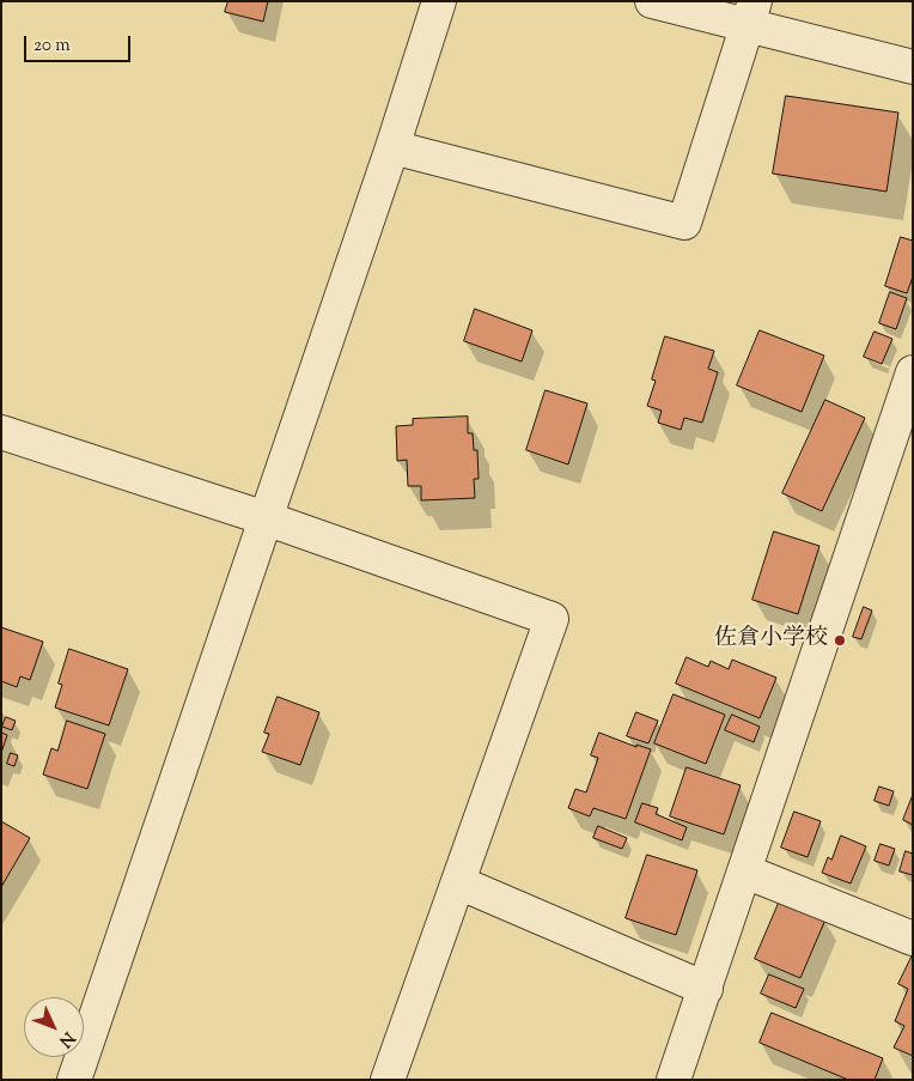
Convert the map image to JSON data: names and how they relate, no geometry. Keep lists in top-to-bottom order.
{
  "places": ["佐倉小学校"],
  "scale_bar": "20 m",
  "north": "bottom right"
}
